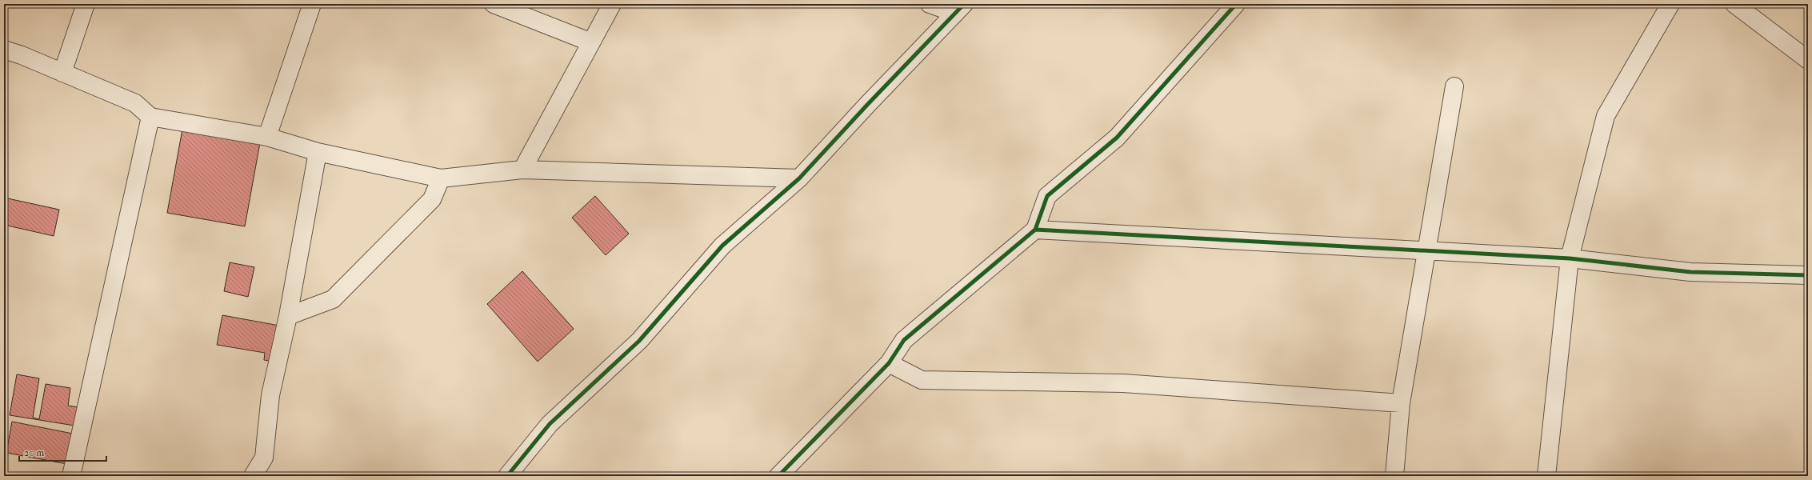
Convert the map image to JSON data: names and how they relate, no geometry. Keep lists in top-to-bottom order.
{
  "scale_bar": "20 m"
}
